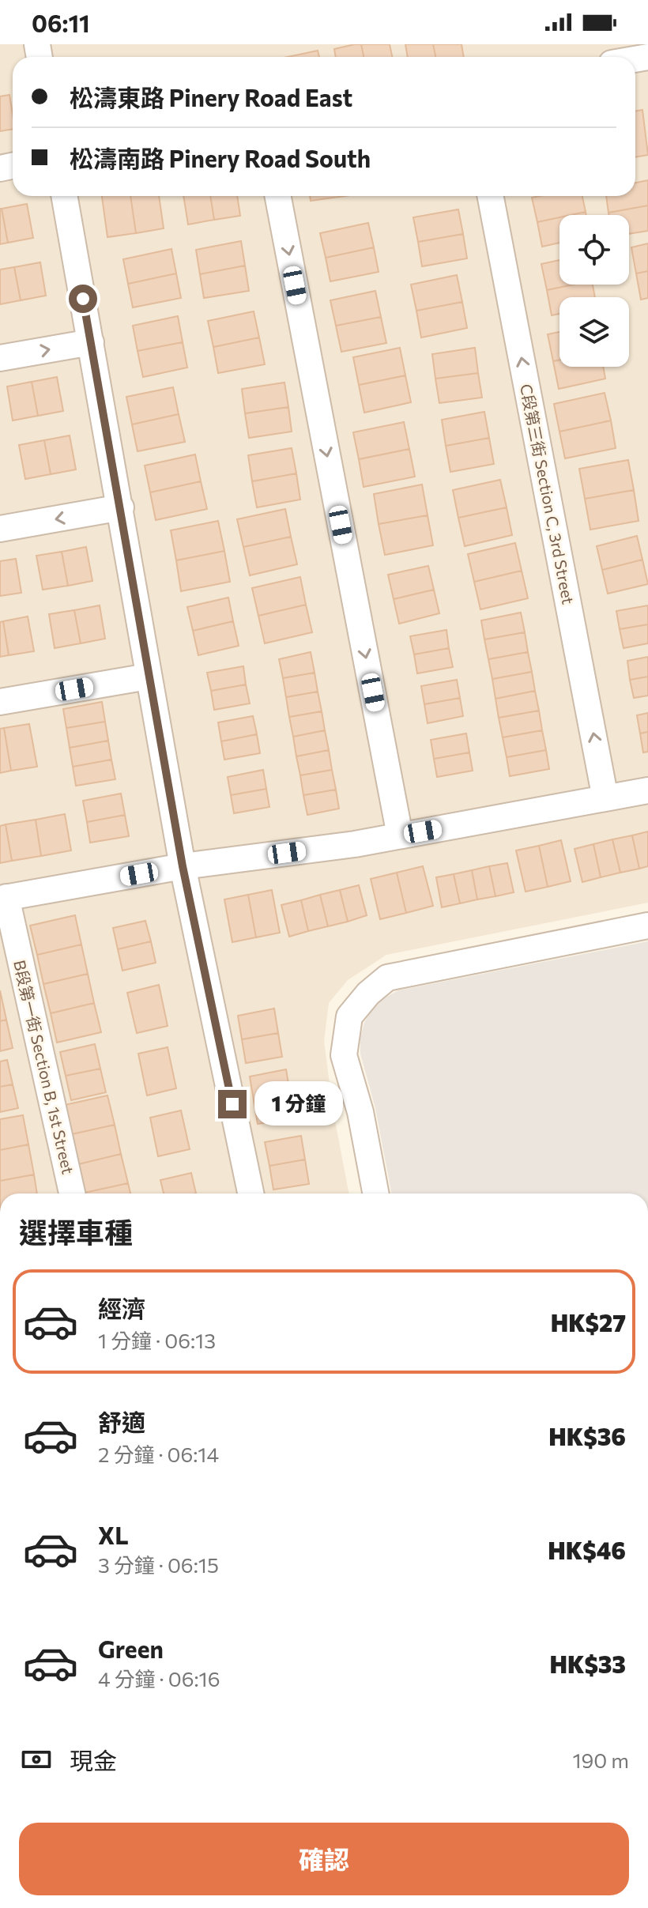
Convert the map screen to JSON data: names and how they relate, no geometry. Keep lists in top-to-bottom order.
{
  "streets": {
    "street": ["C段第三街 Section C, 3rd Street", "B段第一街 Section B, 1st Street"]
  },
  "page": {
    "status": "06:11",
    "banner": ["松濤東路 Pinery Road East", "松濤南路 Pinery Road South"],
    "bubble": "1 分鐘",
    "heading": "選擇車種",
    "list": [
      {
        "name": "經濟",
        "note": "1 分鐘 · 06:13",
        "value": "HK$27"
      },
      {
        "name": "舒適",
        "note": "2 分鐘 · 06:14",
        "value": "HK$36"
      },
      {
        "name": "XL",
        "note": "3 分鐘 · 06:15",
        "value": "HK$46"
      },
      {
        "name": "Green",
        "note": "4 分鐘 · 06:16",
        "value": "HK$33"
      }
    ],
    "pay": ["現金", "190 m"],
    "buttons": "確認"
  }
}
